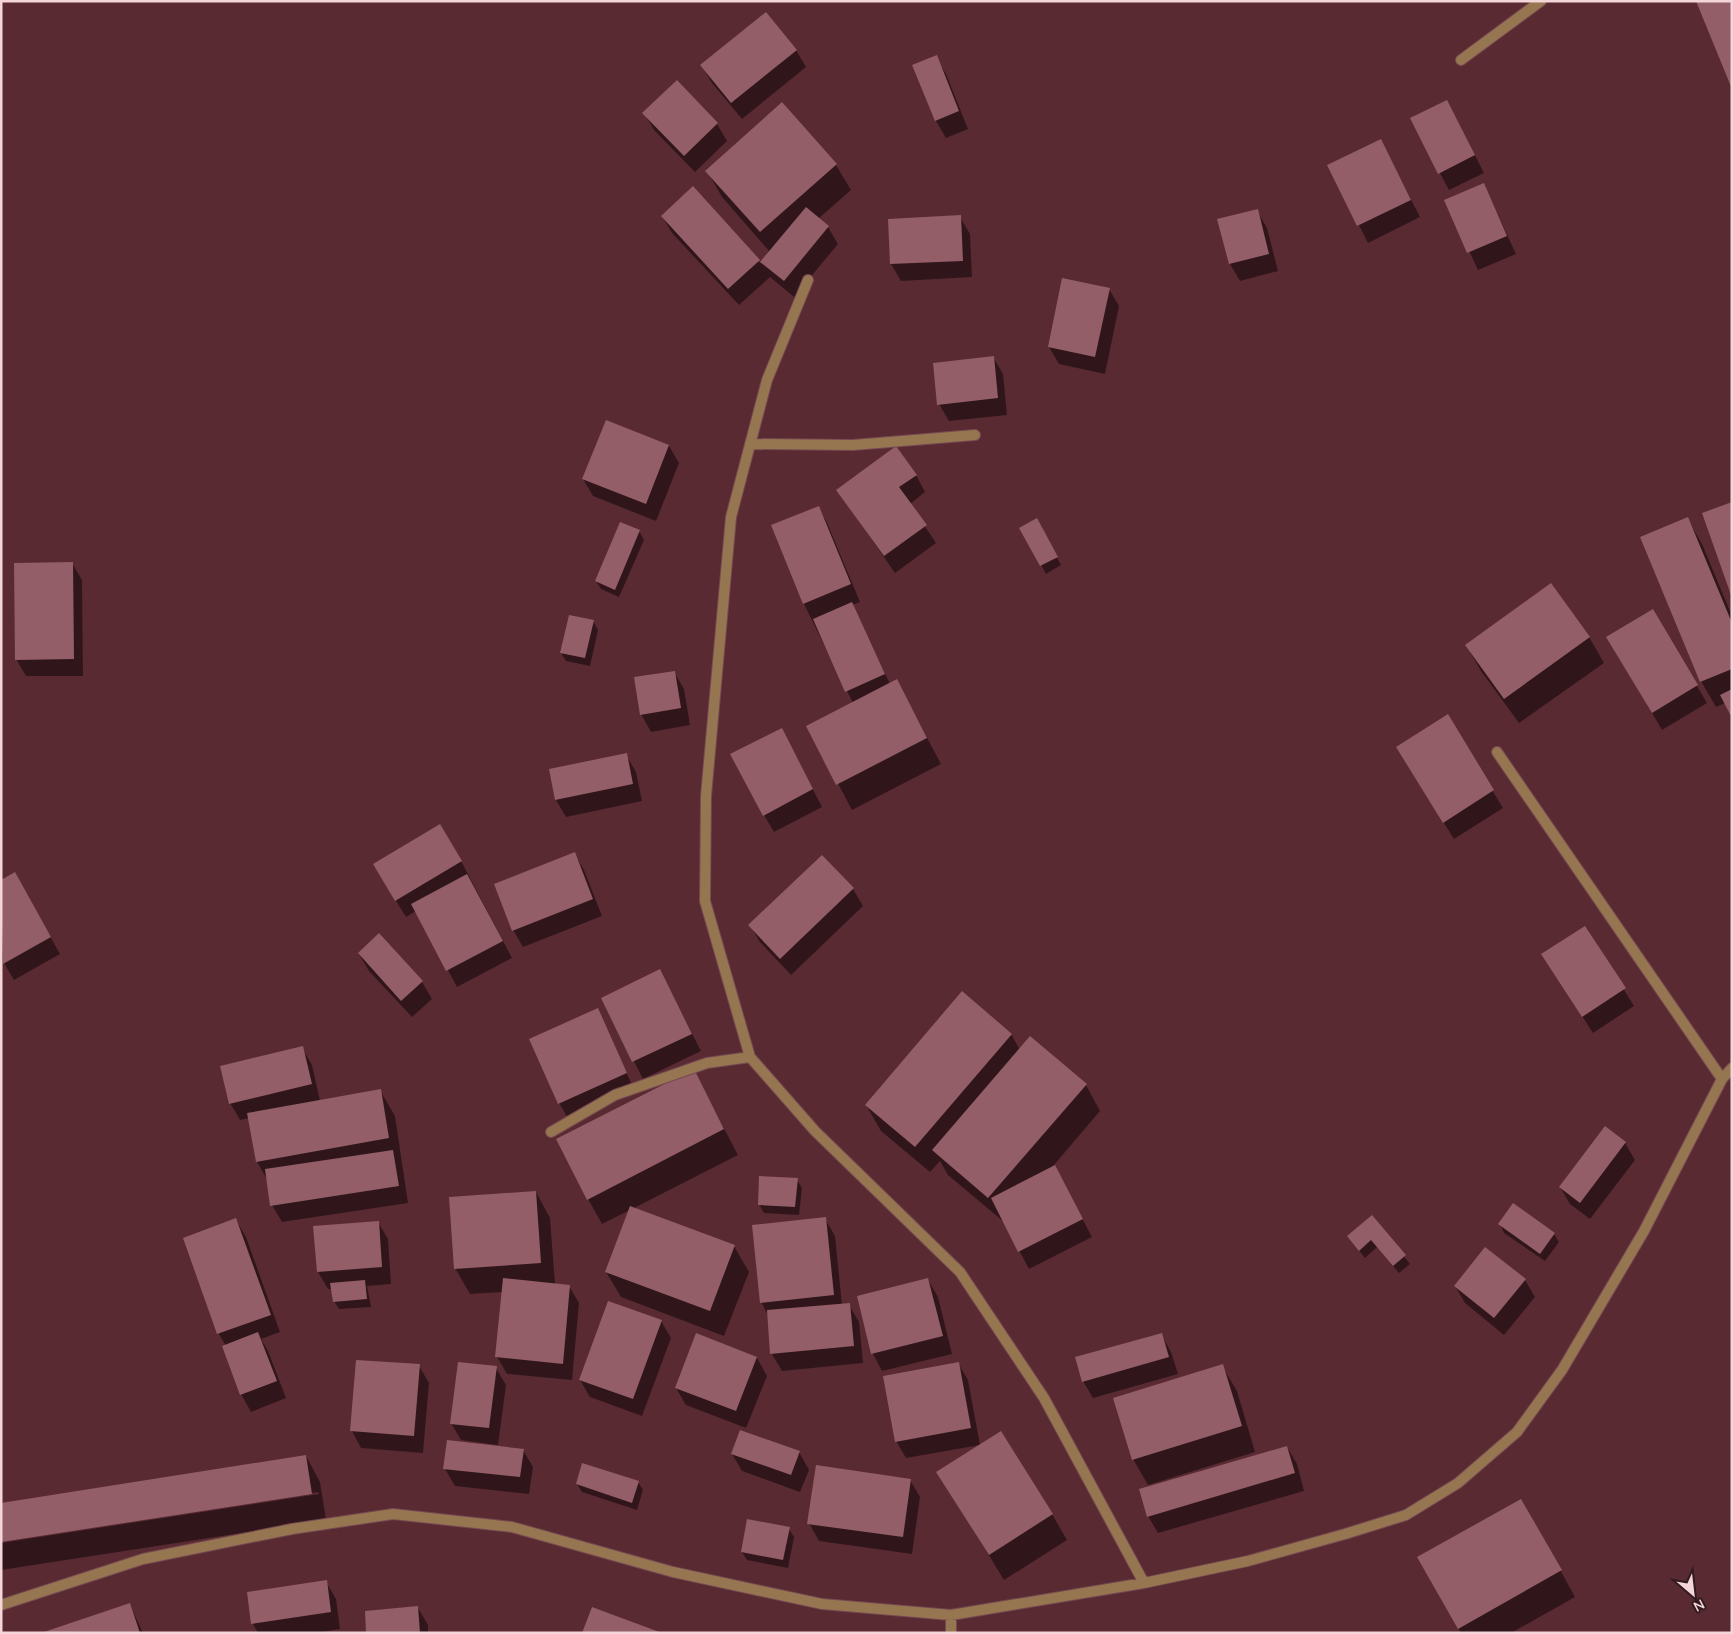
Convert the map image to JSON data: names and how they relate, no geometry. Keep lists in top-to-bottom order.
{
  "north": "bottom right"
}
